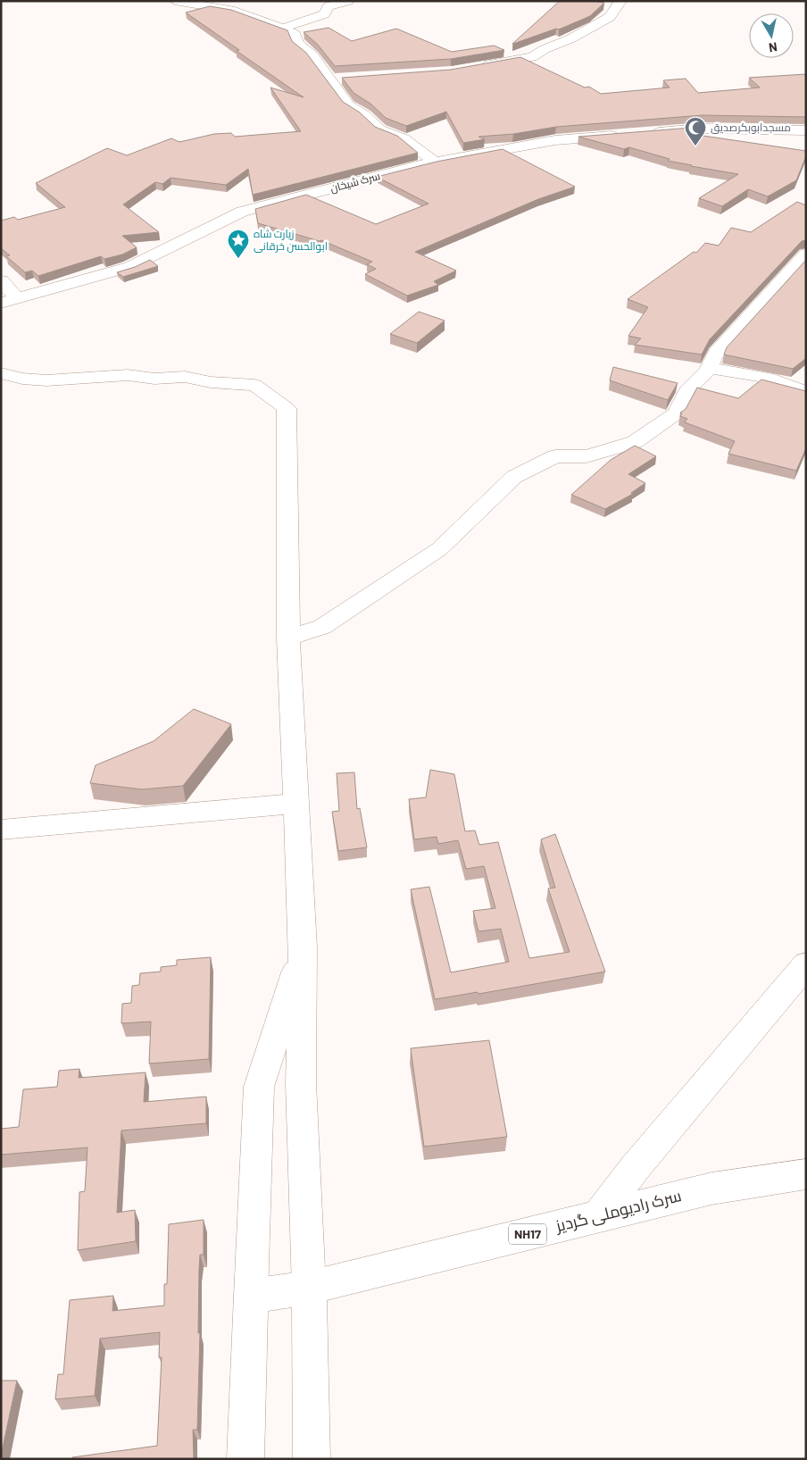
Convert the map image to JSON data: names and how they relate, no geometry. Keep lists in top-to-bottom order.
{
  "streets": {
    "main road": ["سرک شیخان", "سرک رادیوملی گردیز", "NH17"]
  },
  "places": {
    "mosque": ["مسجدابوبکرصدیق"],
    "place": ["زیارت شاه ابوالحسن خرقانی"]
  },
  "north": "bottom"
}
